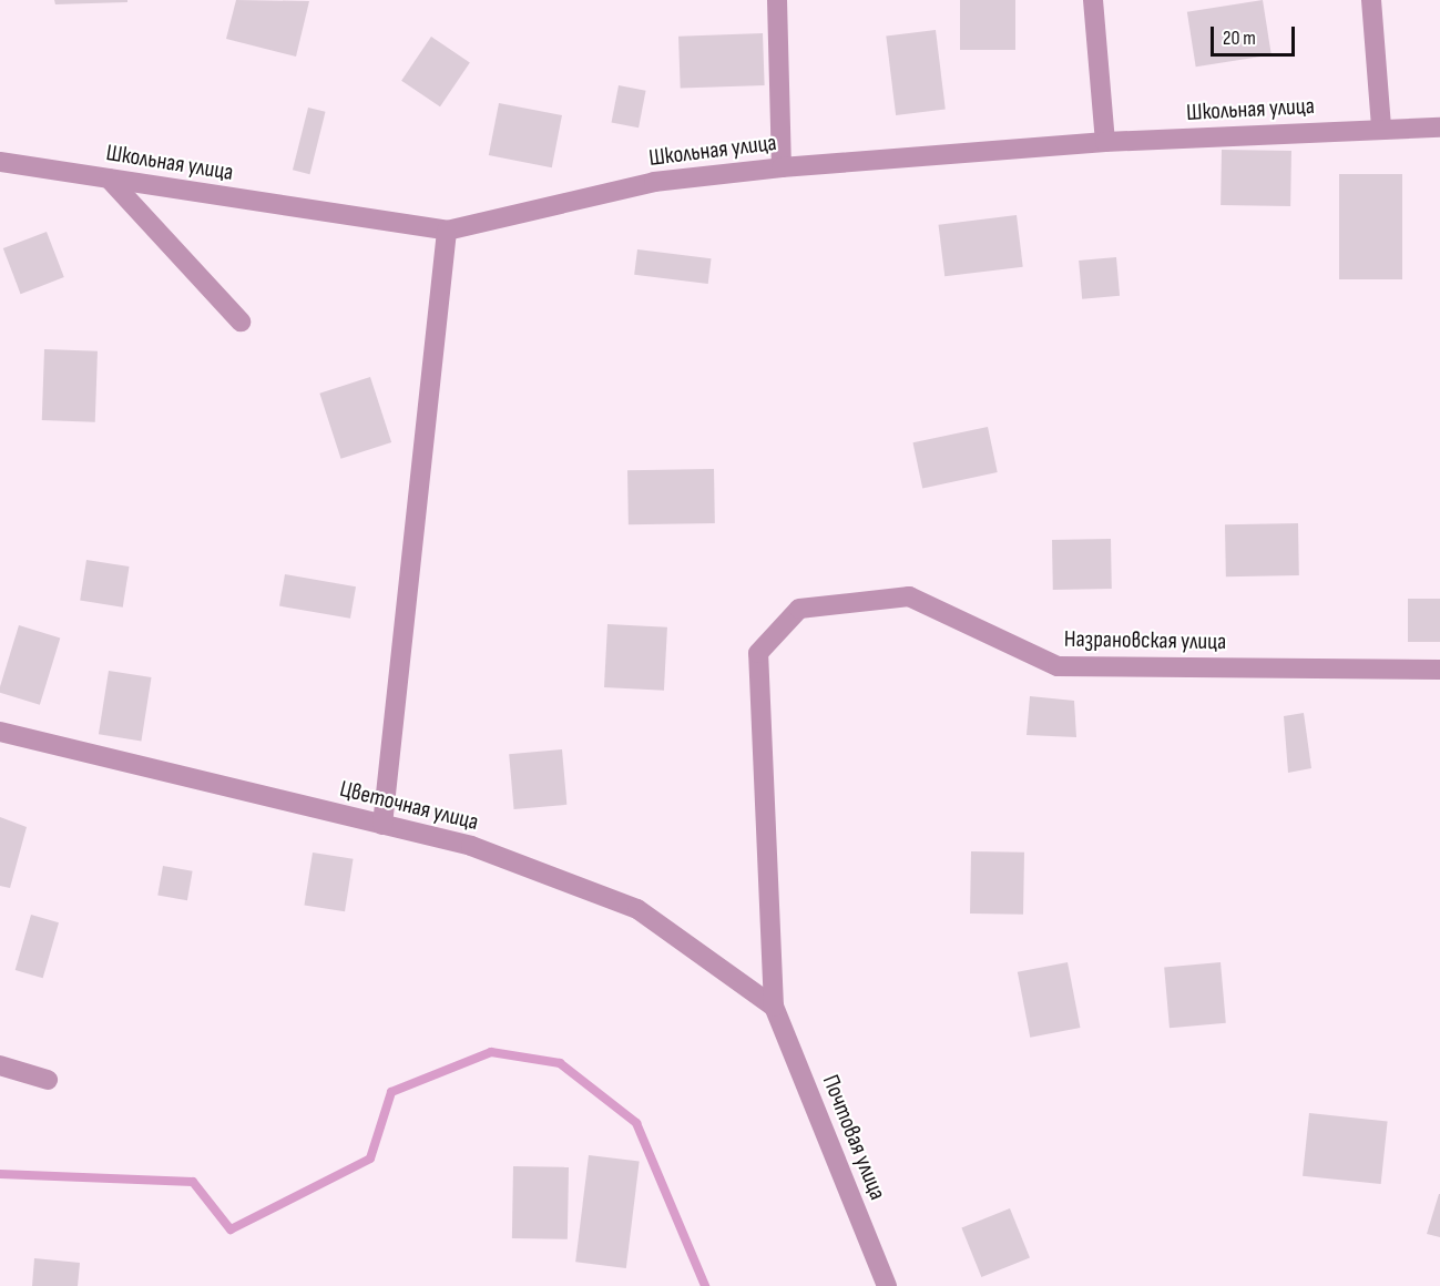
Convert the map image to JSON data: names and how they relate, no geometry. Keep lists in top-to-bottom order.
{
  "streets": {
    "street": [
      "Школьная улица",
      "Назрановская улица",
      "Цветочная улица",
      "Почтовая улица"
    ]
  },
  "crossings": [
    ["Назрановская улица", "Цветочная улица"],
    ["Назрановская улица", "Почтовая улица"],
    ["Цветочная улица", "Почтовая улица"]
  ],
  "scale_bar": "20 m"
}
